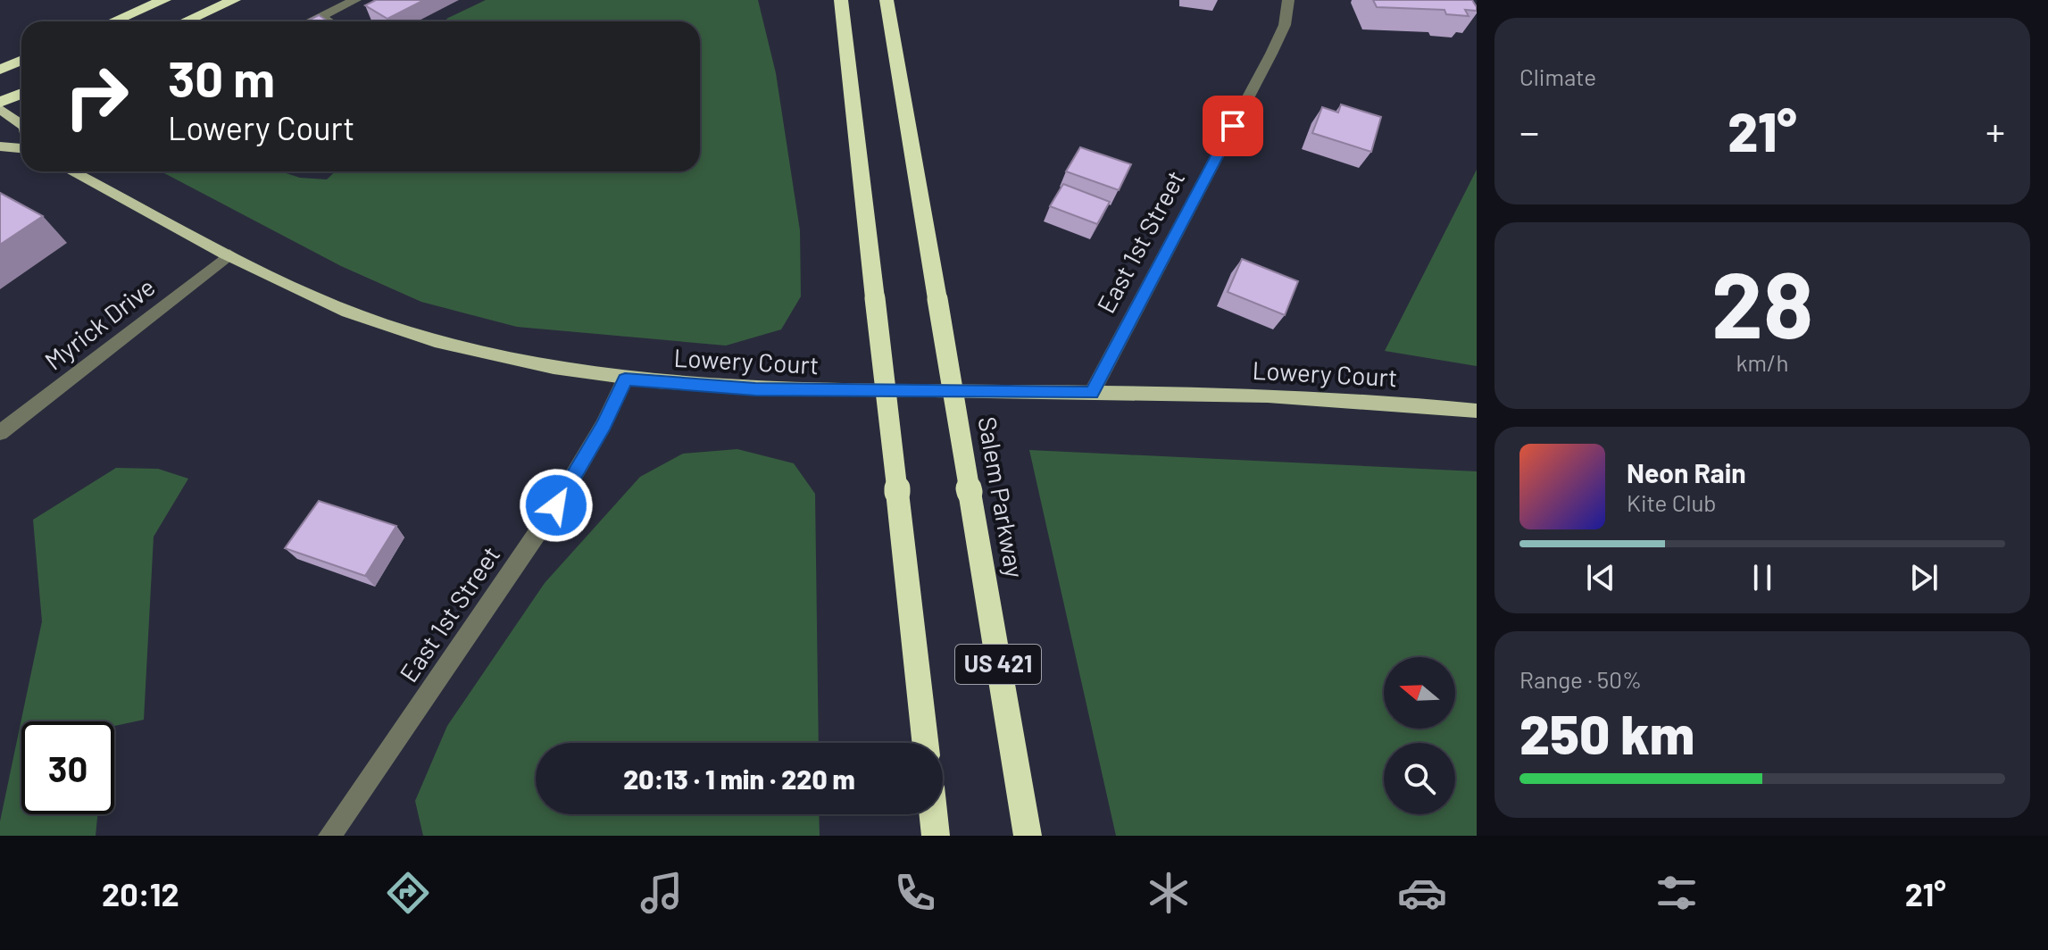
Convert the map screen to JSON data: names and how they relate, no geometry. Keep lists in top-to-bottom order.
{
  "streets": {
    "highway": ["Salem Parkway", "US 421"],
    "main road": ["Lowery Court"],
    "street": ["East 1st Street", "Myrick Drive"]
  },
  "crossings": [
    ["East 1st Street", "Lowery Court"],
    ["Myrick Drive", "Lowery Court"]
  ],
  "north": "left",
  "page": {
    "tile": [
      "Climate",
      ["28", "km/h"],
      ["Range · 50%", "250 km"]
    ],
    "turn": ["30 m", "Lowery Court"],
    "heat": ["−", "21°", "+"],
    "song": ["Neon Rain", "Kite Club"],
    "limit": "30",
    "trip": "20:13 · 1 min · 220 m",
    "tabs": ["20:12", "21°"]
  }
}
